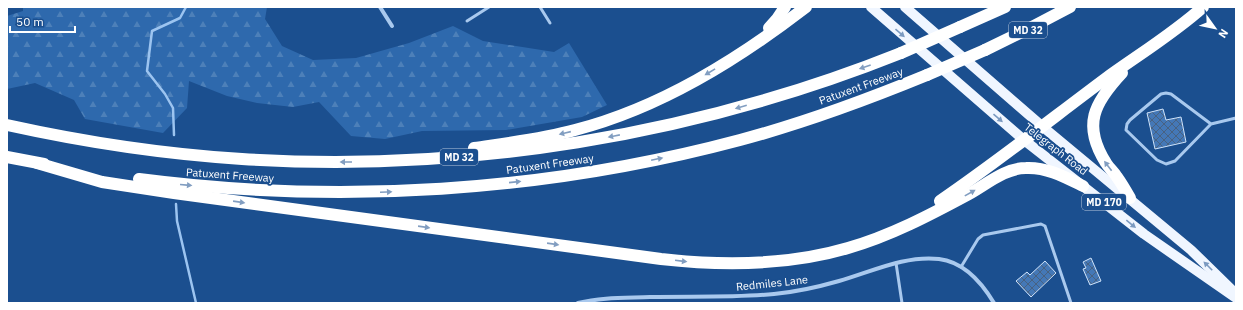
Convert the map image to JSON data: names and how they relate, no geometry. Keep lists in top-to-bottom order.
{
  "streets": {
    "highway": ["MD 32", "Patuxent Freeway"],
    "main road": ["Telegraph Road", "MD 170"],
    "street": ["Redmiles Lane"]
  },
  "scale_bar": "50 m",
  "north": "bottom right"
}
